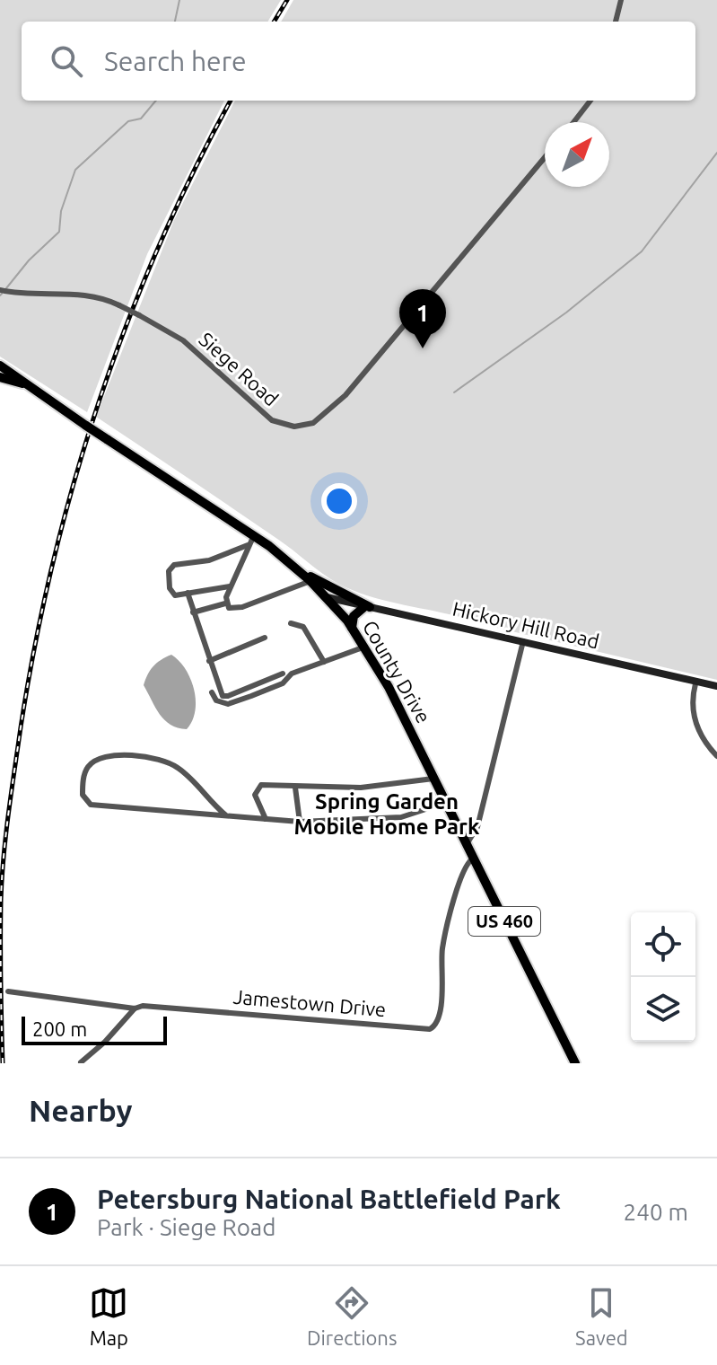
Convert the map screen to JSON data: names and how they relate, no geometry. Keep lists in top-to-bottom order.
{
  "streets": {
    "highway": ["County Drive", "US 460"],
    "street": ["Siege Road", "Hickory Hill Road", "Jamestown Drive"]
  },
  "crossings": [
    ["Hickory Hill Road", "County Drive"],
    ["County Drive", "Jamestown Drive"]
  ],
  "districts": ["Spring Garden Mobile Home Park"],
  "scale_bar": "200 m",
  "north": "top right",
  "page": {
    "search": "Search here",
    "pins": "1",
    "scale": "200 m",
    "heading": "Nearby",
    "list": [
      {
        "mark": "1",
        "name": "Petersburg National Battlefield Park",
        "note": "Park · Siege Road",
        "value": "240 m"
      }
    ],
    "nav": ["Map", "Directions", "Saved"]
  }
}
